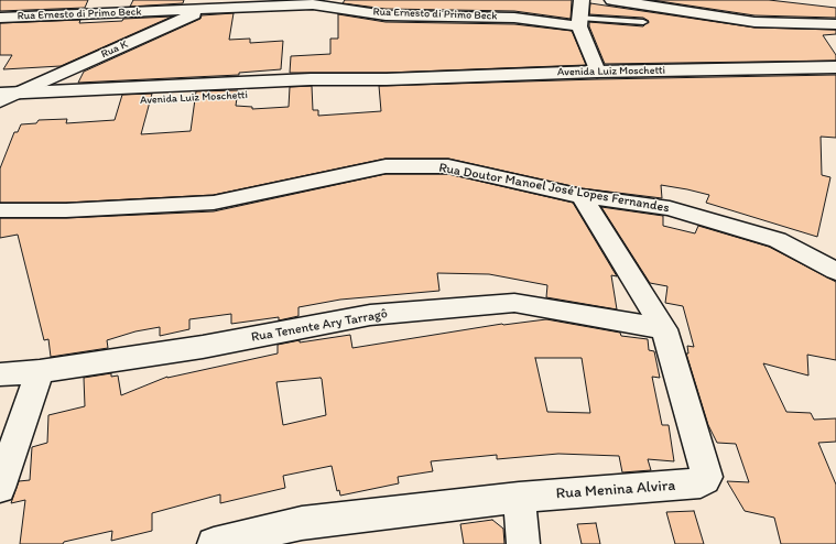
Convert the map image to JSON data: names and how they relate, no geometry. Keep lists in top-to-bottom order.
{
  "streets": {
    "street": [
      "Rua Ernesto di Primo Beck",
      "Rua K",
      "Avenida Luiz Moschetti",
      "Rua Doutor Manoel José Lopes Fernandes",
      "Rua Tenente Ary Tarragô",
      "Rua Menina Alvira"
    ]
  },
  "crossings": [
    ["Rua Ernesto di Primo Beck", "Rua K"],
    ["Rua K", "Avenida Luiz Moschetti"],
    ["Rua Doutor Manoel José Lopes Fernandes", "Rua Menina Alvira"],
    ["Rua Tenente Ary Tarragô", "Rua Menina Alvira"]
  ]
}
